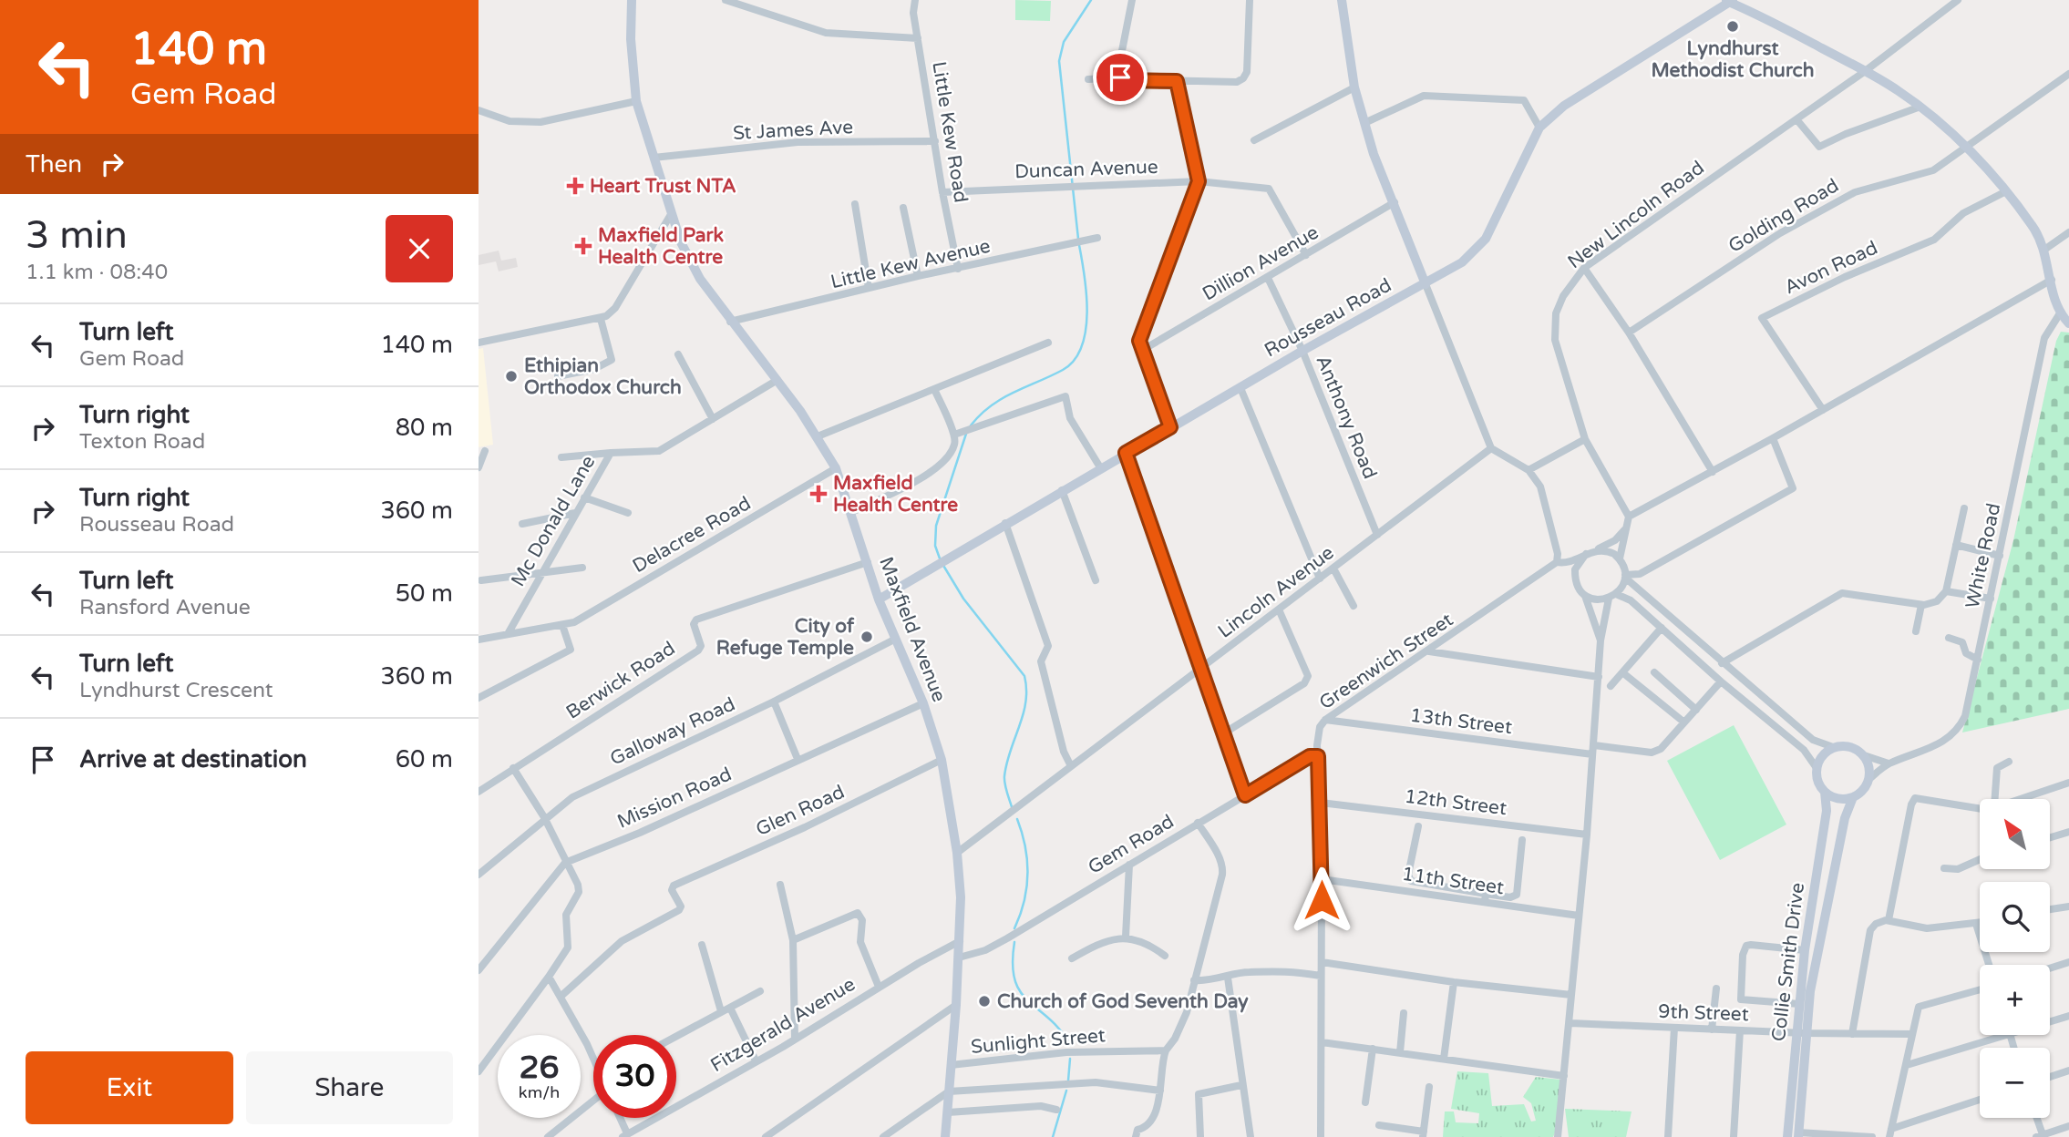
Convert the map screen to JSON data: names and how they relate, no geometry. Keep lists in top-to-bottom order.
{
  "streets": {
    "street": [
      "St James Ave",
      "Little Kew Road",
      "Duncan Avenue",
      "New Lincoln Road",
      "Golding Road",
      "Dillion Avenue",
      "Little Kew Avenue",
      "Avon Road",
      "Rousseau Road",
      "Anthony Road",
      "Mc Donald Lane",
      "Delacree Road",
      "White Road",
      "Lincoln Avenue",
      "Maxfield Avenue",
      "Greenwich Street",
      "Berwick Road",
      "13th Street",
      "Galloway Road",
      "Mission Road",
      "12th Street",
      "Glen Road",
      "Gem Road",
      "11th Street",
      "Collie Smith Drive",
      "9th Street",
      "Fitzgerald Avenue",
      "Sunlight Street"
    ]
  },
  "crossings": [
    ["St James Ave", "Little Kew Road"],
    ["St James Ave", "Maxfield Avenue"],
    ["Little Kew Road", "Duncan Avenue"],
    ["Little Kew Road", "Little Kew Avenue"],
    ["Duncan Avenue", "Dillion Avenue"],
    ["Dillion Avenue", "Anthony Road"],
    ["Little Kew Avenue", "Maxfield Avenue"],
    ["Rousseau Road", "Anthony Road"],
    ["Rousseau Road", "Maxfield Avenue"],
    ["Anthony Road", "Lincoln Avenue"],
    ["Mc Donald Lane", "Delacree Road"],
    ["Mc Donald Lane", "Maxfield Avenue"],
    ["Delacree Road", "Maxfield Avenue"],
    ["White Road", "Collie Smith Drive"],
    ["Lincoln Avenue", "Maxfield Avenue"],
    ["Maxfield Avenue", "Berwick Road"],
    ["Maxfield Avenue", "Galloway Road"],
    ["Maxfield Avenue", "Mission Road"],
    ["Maxfield Avenue", "Glen Road"],
    ["Maxfield Avenue", "Gem Road"],
    ["Maxfield Avenue", "Fitzgerald Avenue"],
    ["Maxfield Avenue", "Sunlight Street"],
    ["Greenwich Street", "13th Street"],
    ["Greenwich Street", "12th Street"],
    ["Greenwich Street", "Gem Road"],
    ["Greenwich Street", "11th Street"],
    ["Collie Smith Drive", "9th Street"]
  ],
  "places": {
    "other": [
      "Lyndhurst Methodist Church",
      "Ethipian Orthodox Church",
      "City of Refuge Temple",
      "Church of God Seventh Day"
    ],
    "health": ["Heart Trust NTA", "Maxfield Park Health Centre", "Maxfield Health Centre"]
  },
  "north": "top left",
  "page": {
    "turn": ["140 m", "Gem Road"],
    "then": "Then",
    "heading": ["3 min", "1.1 km · 08:40"],
    "list": [
      {
        "name": "Turn left",
        "note": "Gem Road",
        "value": "140 m"
      },
      {
        "name": "Turn right",
        "note": "Texton Road",
        "value": "80 m"
      },
      {
        "name": "Turn right",
        "note": "Rousseau Road",
        "value": "360 m"
      },
      {
        "name": "Turn left",
        "note": "Ransford Avenue",
        "value": "50 m"
      },
      {
        "name": "Turn left",
        "note": "Lyndhurst Crescent",
        "value": "360 m"
      },
      {
        "name": "Arrive at destination",
        "value": "60 m"
      }
    ],
    "map_buttons": ["+", "−"],
    "speed": "26 km/h",
    "limit": "30",
    "buttons": ["Exit", "Share"]
  }
}
